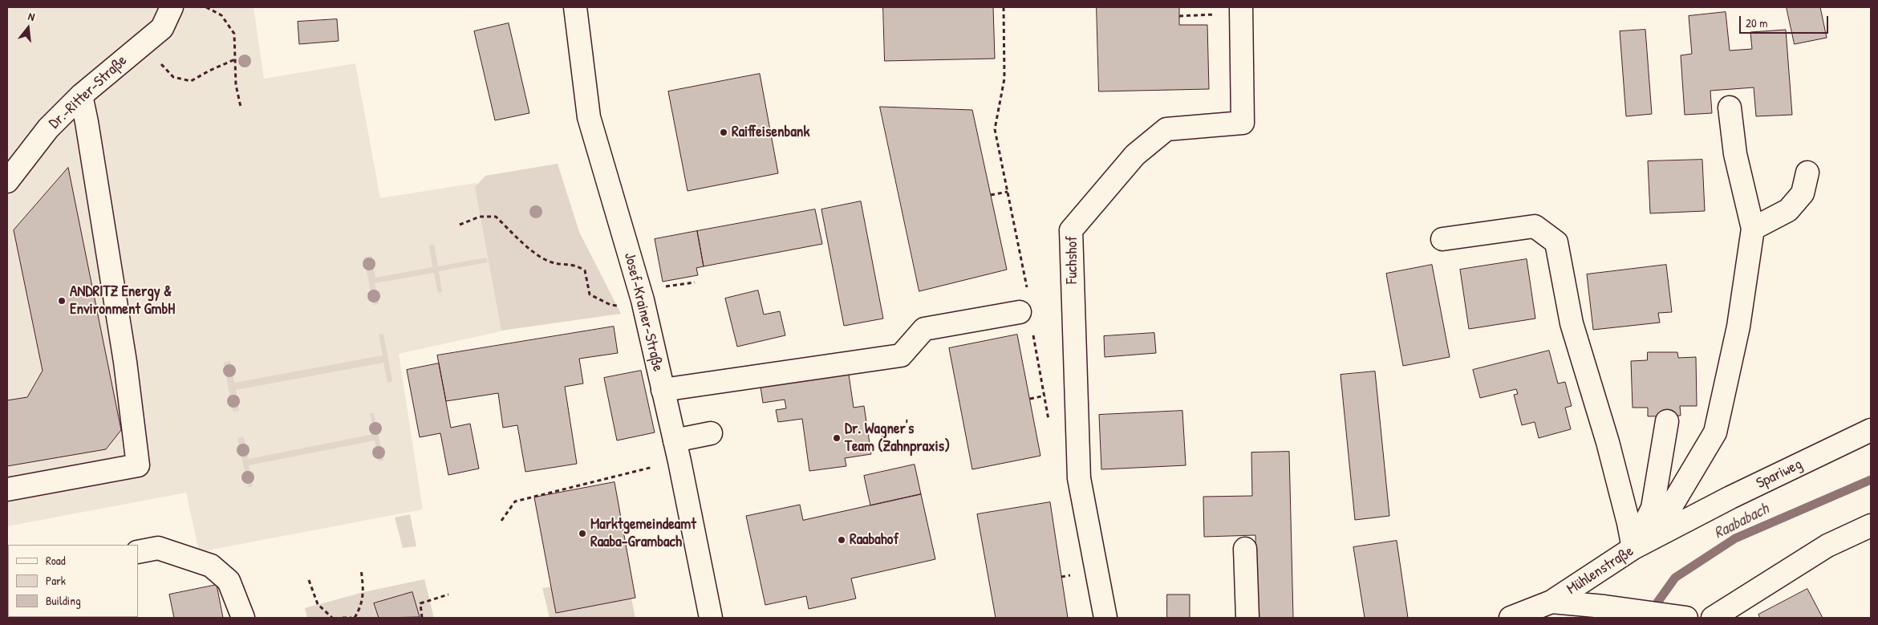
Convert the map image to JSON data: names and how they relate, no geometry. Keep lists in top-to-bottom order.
{
  "streets": {
    "street": [
      "Dr.-Ritter-Straße",
      "Fuchshof",
      "Josef-Krainer-Straße",
      "Spariweg",
      "Mühlenstraße"
    ]
  },
  "crossings": [
    ["Spariweg", "Mühlenstraße"]
  ],
  "water": ["Raababach"],
  "places": [
    "Raiffeisenbank",
    "ANDRITZ Energy & Environment GmbH",
    "Dr. Wagner's Team (Zahnpraxis)",
    "Marktgemeindeamt Raaba-Grambach",
    "Raabahof"
  ],
  "legend": ["Road", "Park", "Building"],
  "scale_bar": "20 m",
  "north": "top"
}
